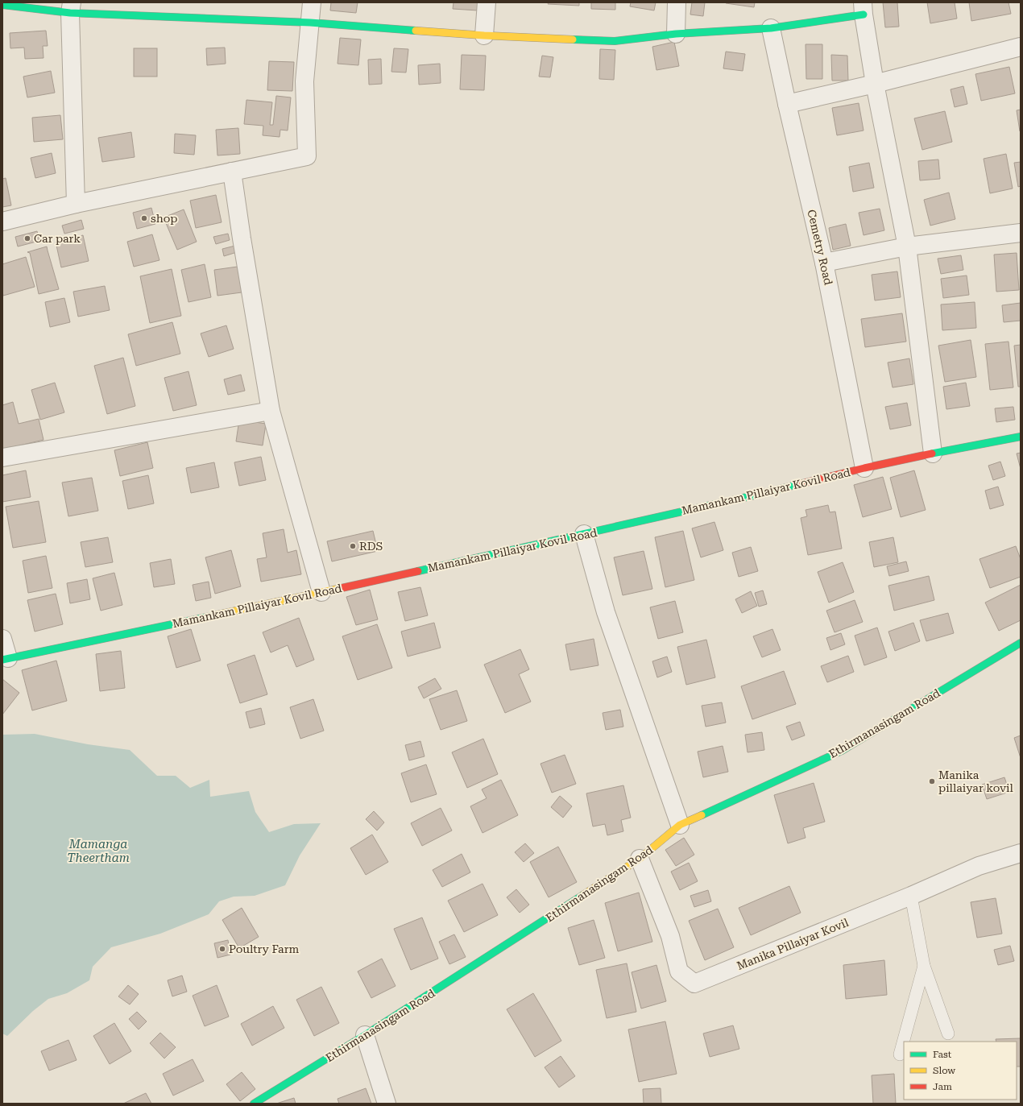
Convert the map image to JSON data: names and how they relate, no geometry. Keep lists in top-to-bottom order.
{
  "streets": {
    "street": [
      "Cemetry Road",
      "Mamankam Pillaiyar Kovil Road",
      "Ethirmanasingam Road",
      "Manika Pillaiyar Kovil"
    ]
  },
  "crossings": [
    ["Cemetry Road", "Mamankam Pillaiyar Kovil Road"],
    ["Ethirmanasingam Road", "Manika Pillaiyar Kovil"]
  ],
  "water": ["Mamanga Theertham"],
  "places": [
    "shop",
    "Car park",
    "RDS",
    "Manika pillaiyar kovil",
    "Poultry Farm"
  ],
  "legend": ["Fast", "Slow", "Jam"]
}
